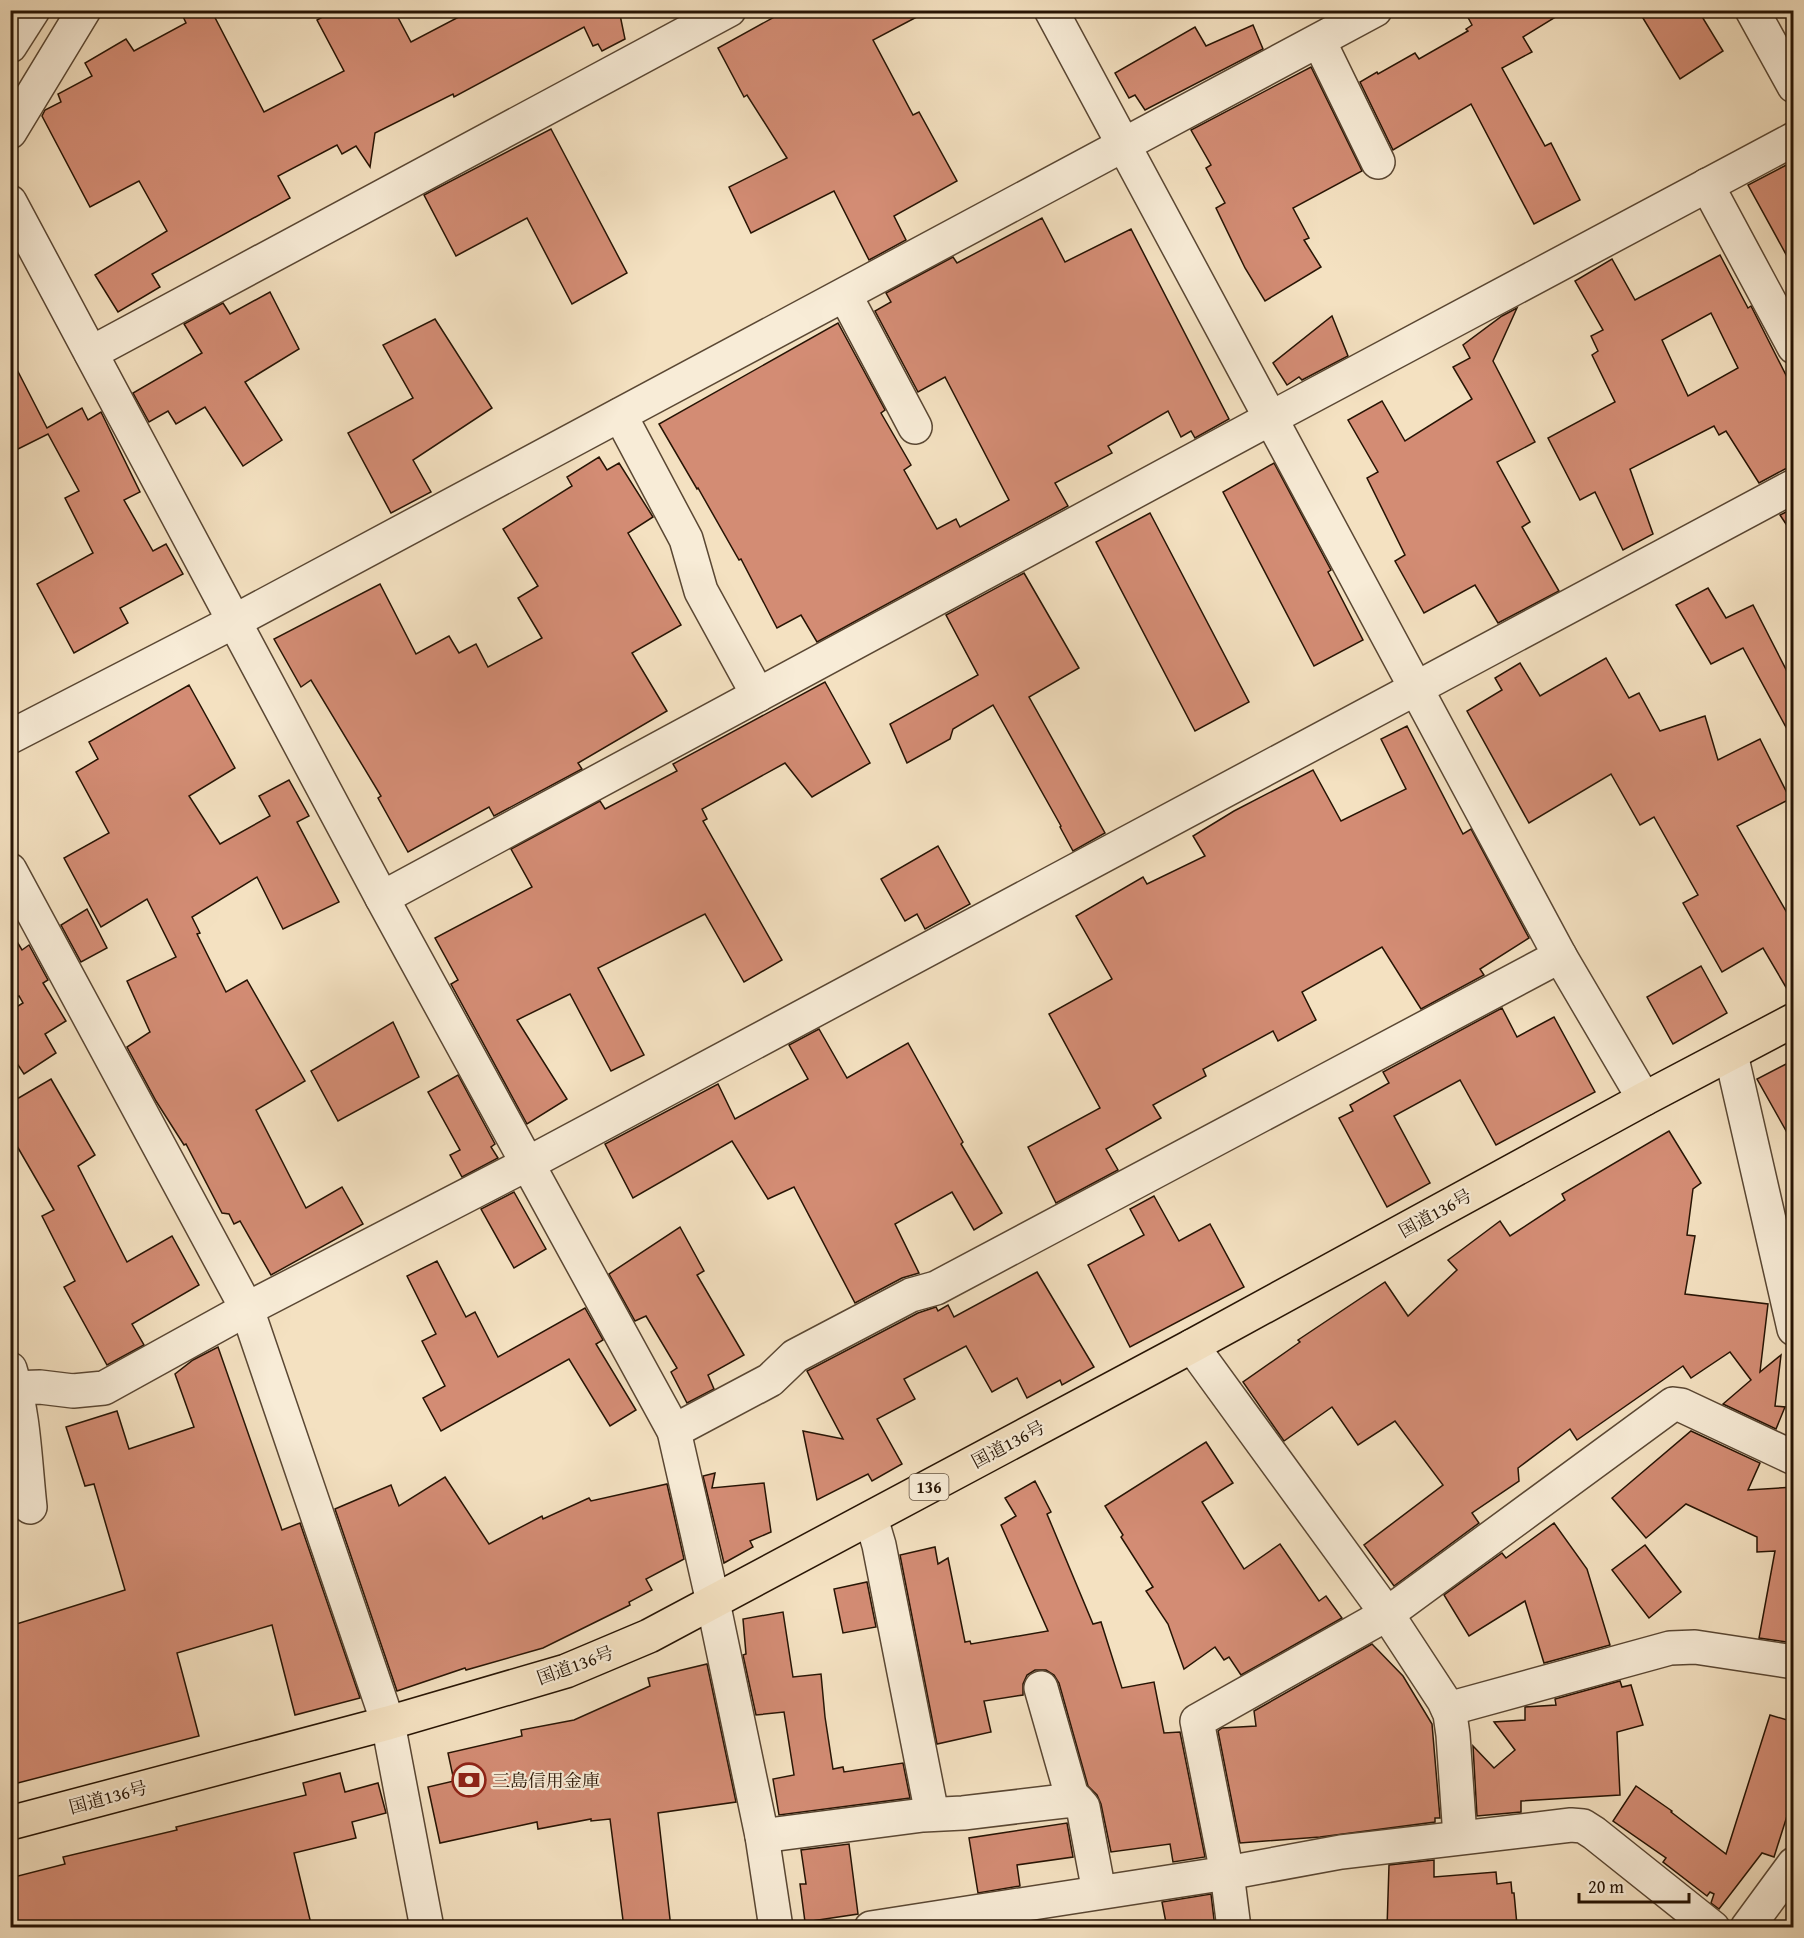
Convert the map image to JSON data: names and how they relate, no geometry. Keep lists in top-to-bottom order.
{
  "streets": {
    "highway": ["国道136号", "136"]
  },
  "places": {
    "bank": ["三島信用金庫"]
  },
  "scale_bar": "20 m"
}
